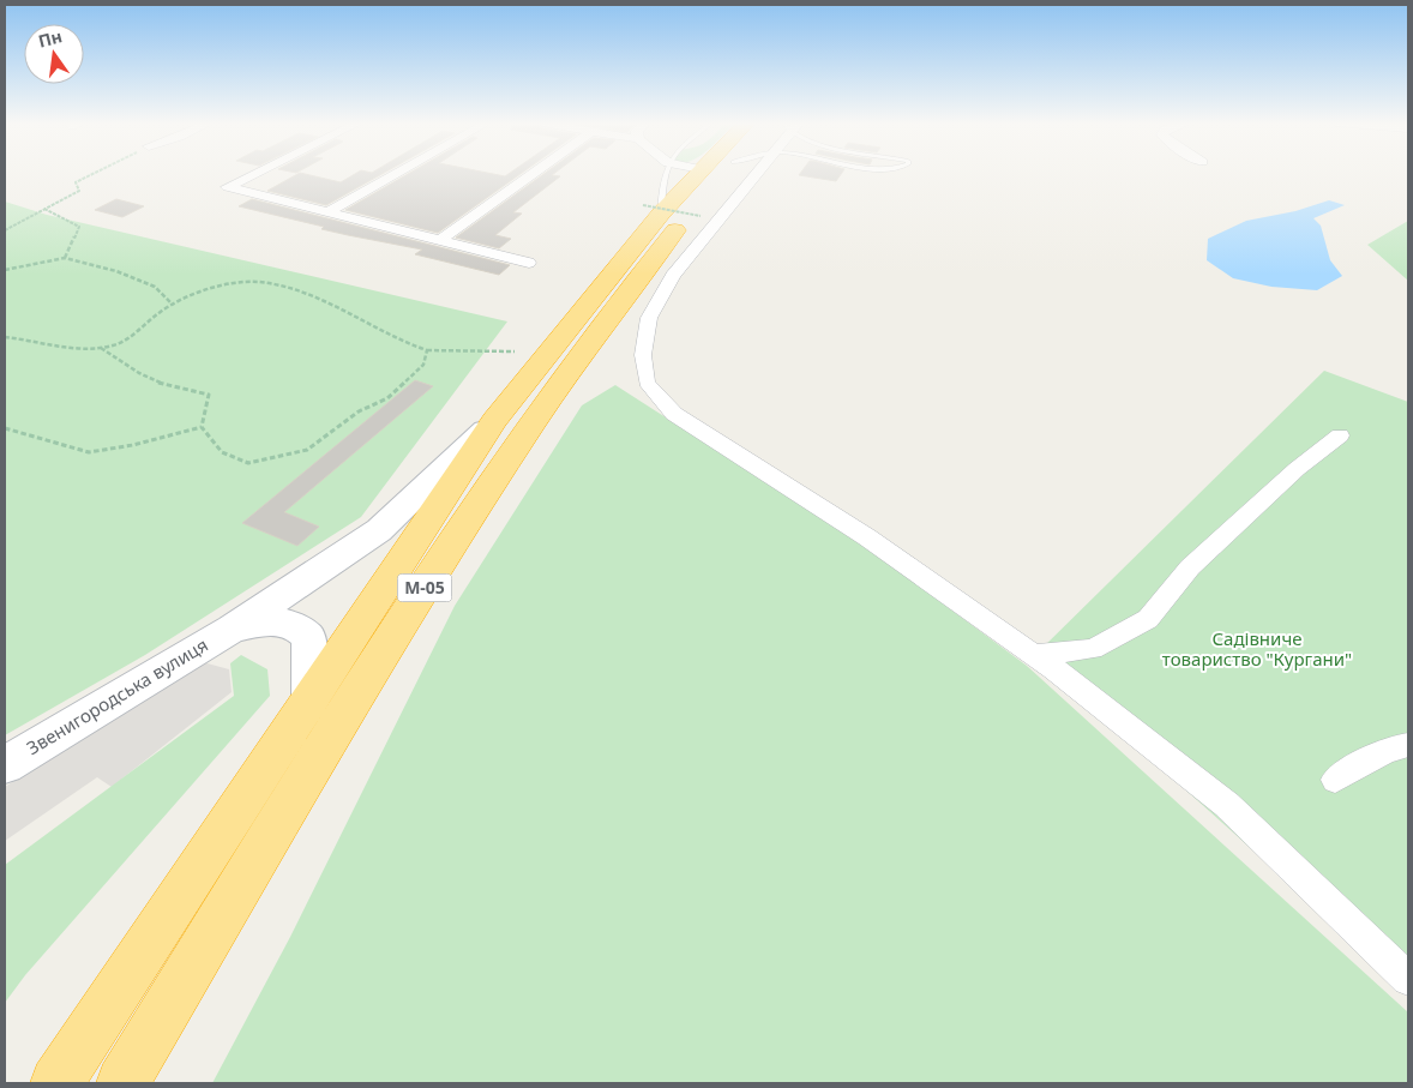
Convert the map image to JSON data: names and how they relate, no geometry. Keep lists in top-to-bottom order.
{
  "streets": {
    "highway": ["М-05"],
    "street": ["Звенигородська вулиця"]
  },
  "crossings": [
    ["М-05", "Звенигородська вулиця"]
  ],
  "parks": ["Садівниче товариство \"Кургани\""],
  "north": "top"
}
